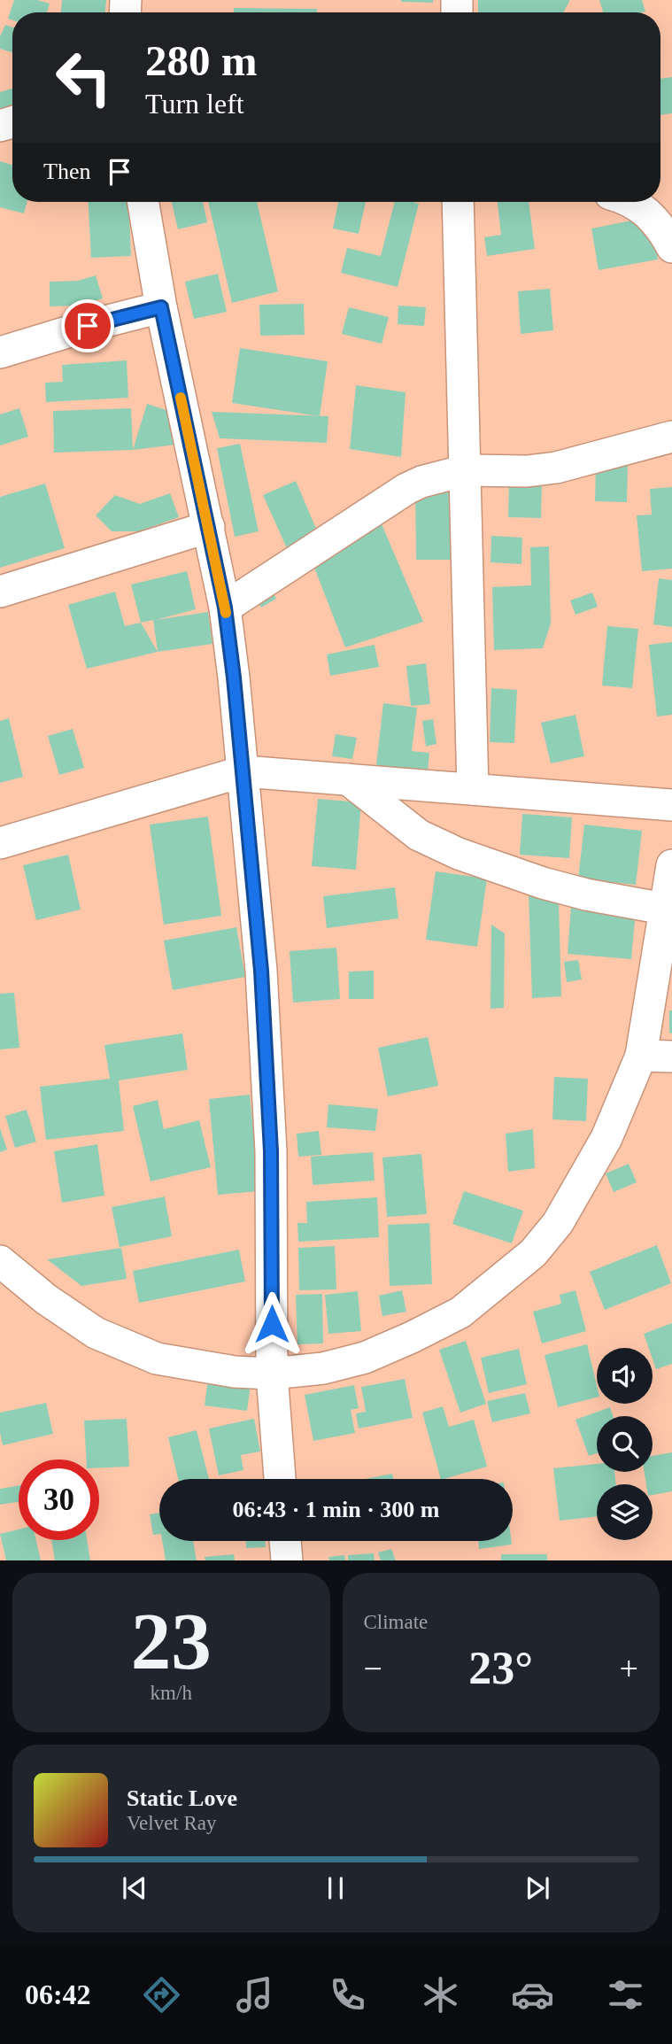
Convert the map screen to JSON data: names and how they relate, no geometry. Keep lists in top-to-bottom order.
{
  "page": {
    "turn": ["280 m", "Turn left"],
    "then": "Then",
    "limit": "30",
    "trip": "06:43 · 1 min · 300 m",
    "tile": [
      ["23", "km/h"],
      "Climate"
    ],
    "heat": ["−", "23°", "+"],
    "song": ["Static Love", "Velvet Ray"],
    "tabs": "06:42"
  }
}
